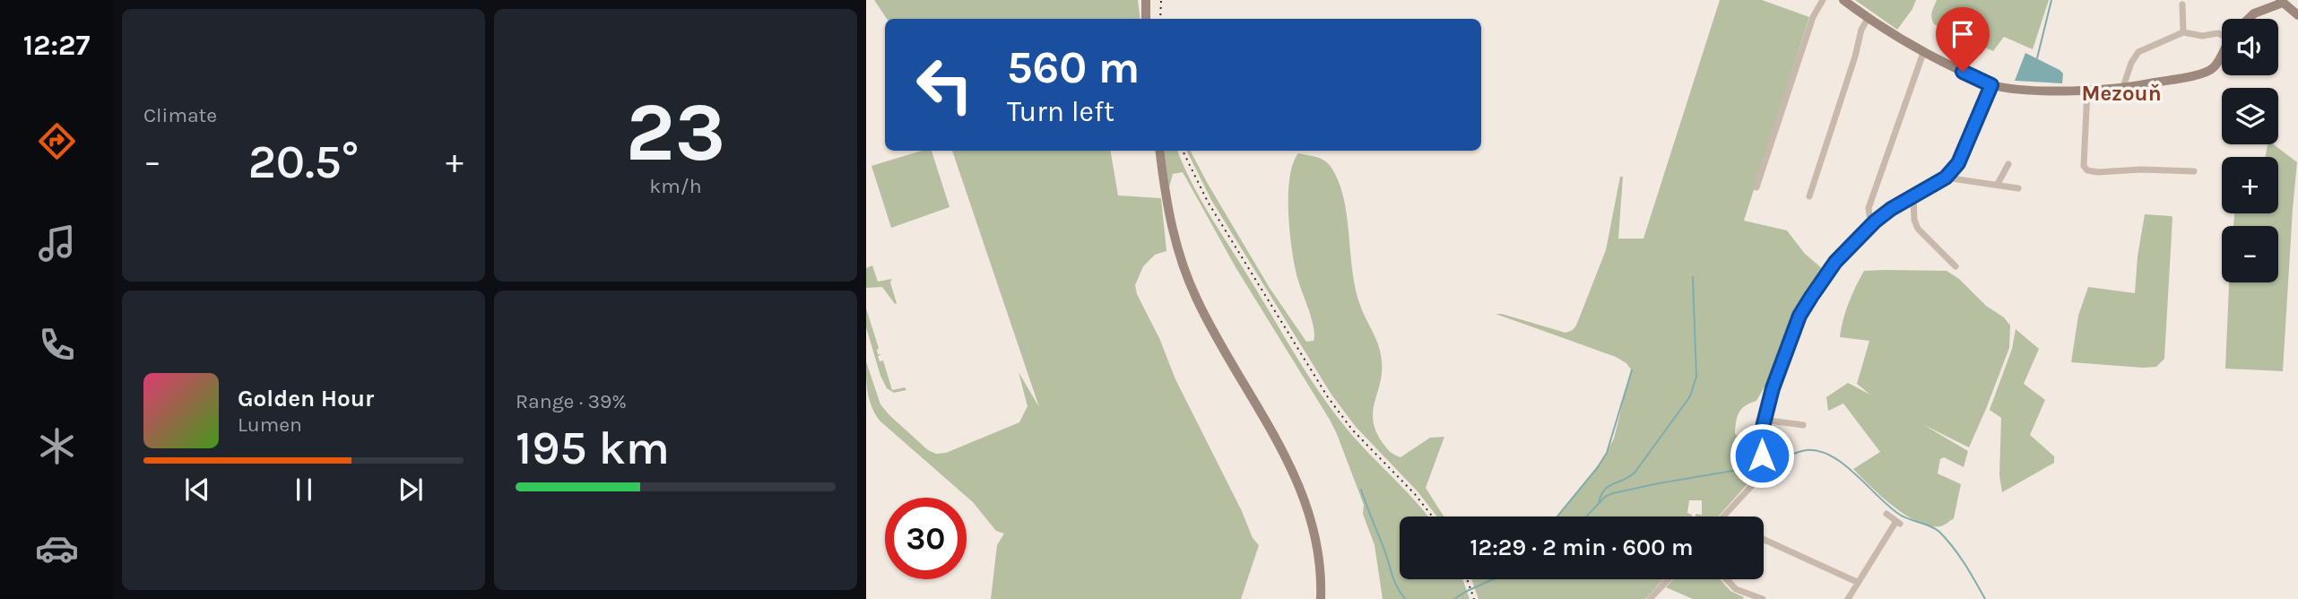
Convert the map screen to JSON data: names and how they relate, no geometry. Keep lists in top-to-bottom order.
{
  "districts": ["Mezouň"],
  "page": {
    "tabs": "12:27",
    "tile": [
      "Climate",
      ["23", "km/h"],
      ["Range · 39%", "195 km"]
    ],
    "map_buttons": ["+", "−"],
    "turn": ["560 m", "Turn left"],
    "heat": ["−", "20.5°", "+"],
    "song": ["Golden Hour", "Lumen"],
    "limit": "30",
    "trip": "12:29 · 2 min · 600 m"
  }
}
